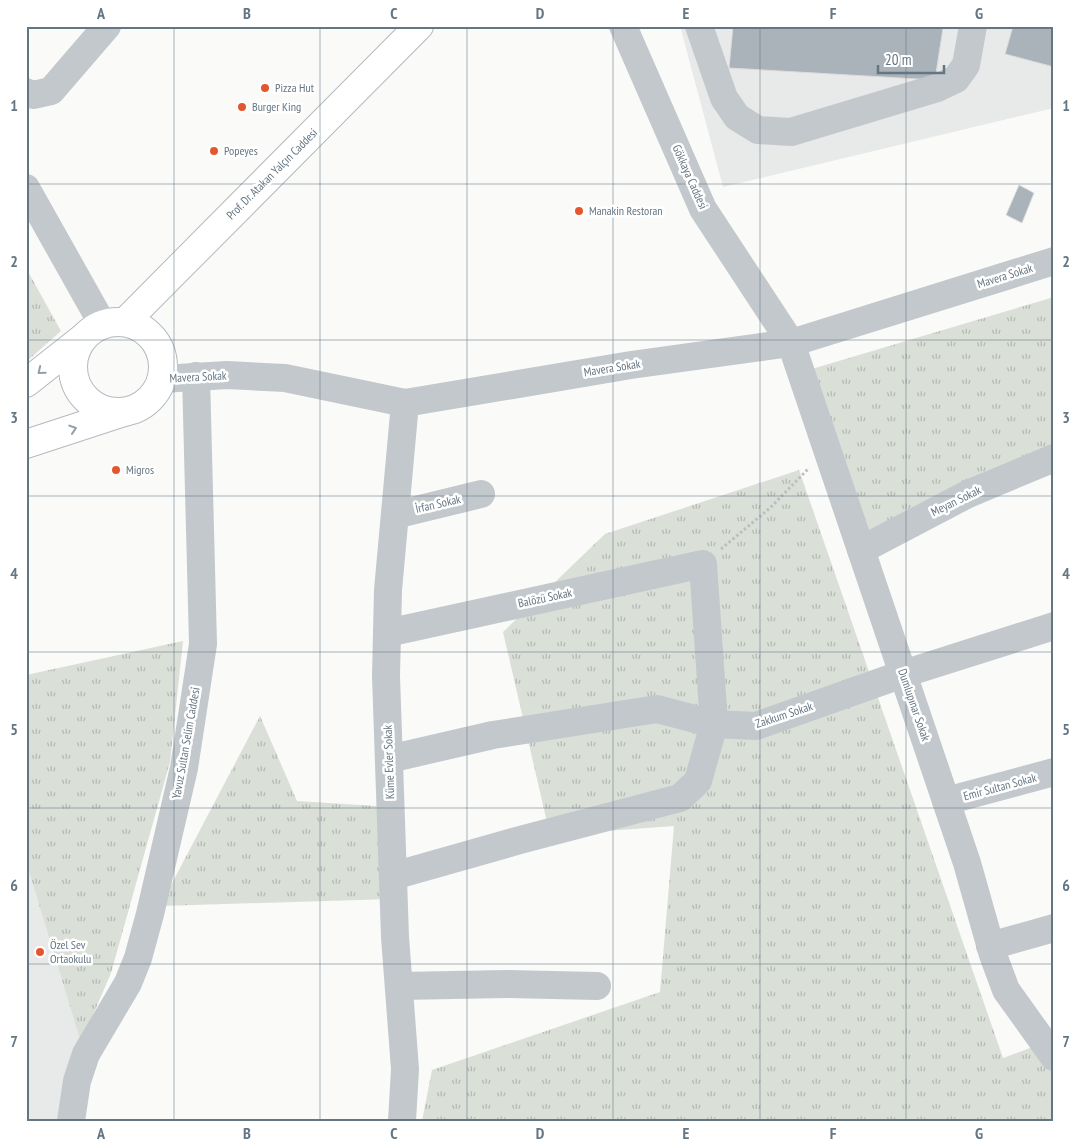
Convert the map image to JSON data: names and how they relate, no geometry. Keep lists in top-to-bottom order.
{
  "streets": {
    "main road": ["Prof. Dr. Atakan Yalçın Caddesi"],
    "street": [
      "Gökkaya Caddesi",
      "Mavera Sokak",
      "Meyan Sokak",
      "İrfan Sokak",
      "Balözü Sokak",
      "Dumlupınar Sokak",
      "Zakkum Sokak",
      "Yavuz Sultan Selim Caddesi",
      "Küme Evler Sokak",
      "Emir Sultan Sokak"
    ]
  },
  "crossings": [
    ["Prof. Dr. Atakan Yalçın Caddesi", "Mavera Sokak"],
    ["Gökkaya Caddesi", "Mavera Sokak"],
    ["Gökkaya Caddesi", "Dumlupınar Sokak"],
    ["Mavera Sokak", "Dumlupınar Sokak"],
    ["Mavera Sokak", "Yavuz Sultan Selim Caddesi"],
    ["Mavera Sokak", "Küme Evler Sokak"],
    ["Meyan Sokak", "Dumlupınar Sokak"],
    ["İrfan Sokak", "Küme Evler Sokak"],
    ["Balözü Sokak", "Küme Evler Sokak"],
    ["Dumlupınar Sokak", "Zakkum Sokak"],
    ["Dumlupınar Sokak", "Emir Sultan Sokak"],
    ["Zakkum Sokak", "Küme Evler Sokak"]
  ],
  "places": [
    "Pizza Hut",
    "Burger King",
    "Popeyes",
    "Manakin Restoran",
    "Migros",
    "Özel Sev Ortaokulu"
  ],
  "scale_bar": "20 m",
  "grid": {
    "columns": [
      "A",
      "B",
      "C",
      "D",
      "E",
      "F",
      "G"
    ],
    "rows": [
      "1",
      "2",
      "3",
      "4",
      "5",
      "6",
      "7"
    ]
  }
}
